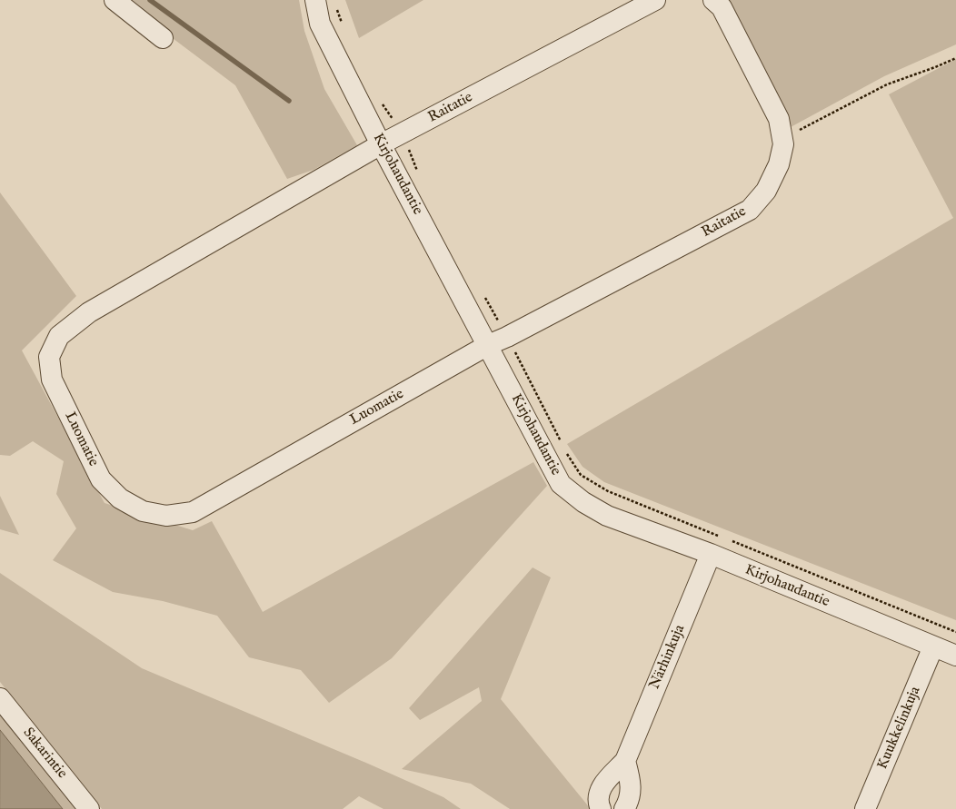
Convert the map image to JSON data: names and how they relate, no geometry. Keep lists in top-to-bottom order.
{
  "streets": {
    "street": [
      "Raitatie",
      "Kirjohaudantie",
      "Luomatie",
      "Närhinkuja",
      "Kuukkelinkuja",
      "Sakarintie"
    ]
  },
  "crossings": [
    ["Raitatie", "Kirjohaudantie"],
    ["Raitatie", "Luomatie"],
    ["Kirjohaudantie", "Luomatie"],
    ["Kirjohaudantie", "Närhinkuja"],
    ["Kirjohaudantie", "Kuukkelinkuja"]
  ]
}
